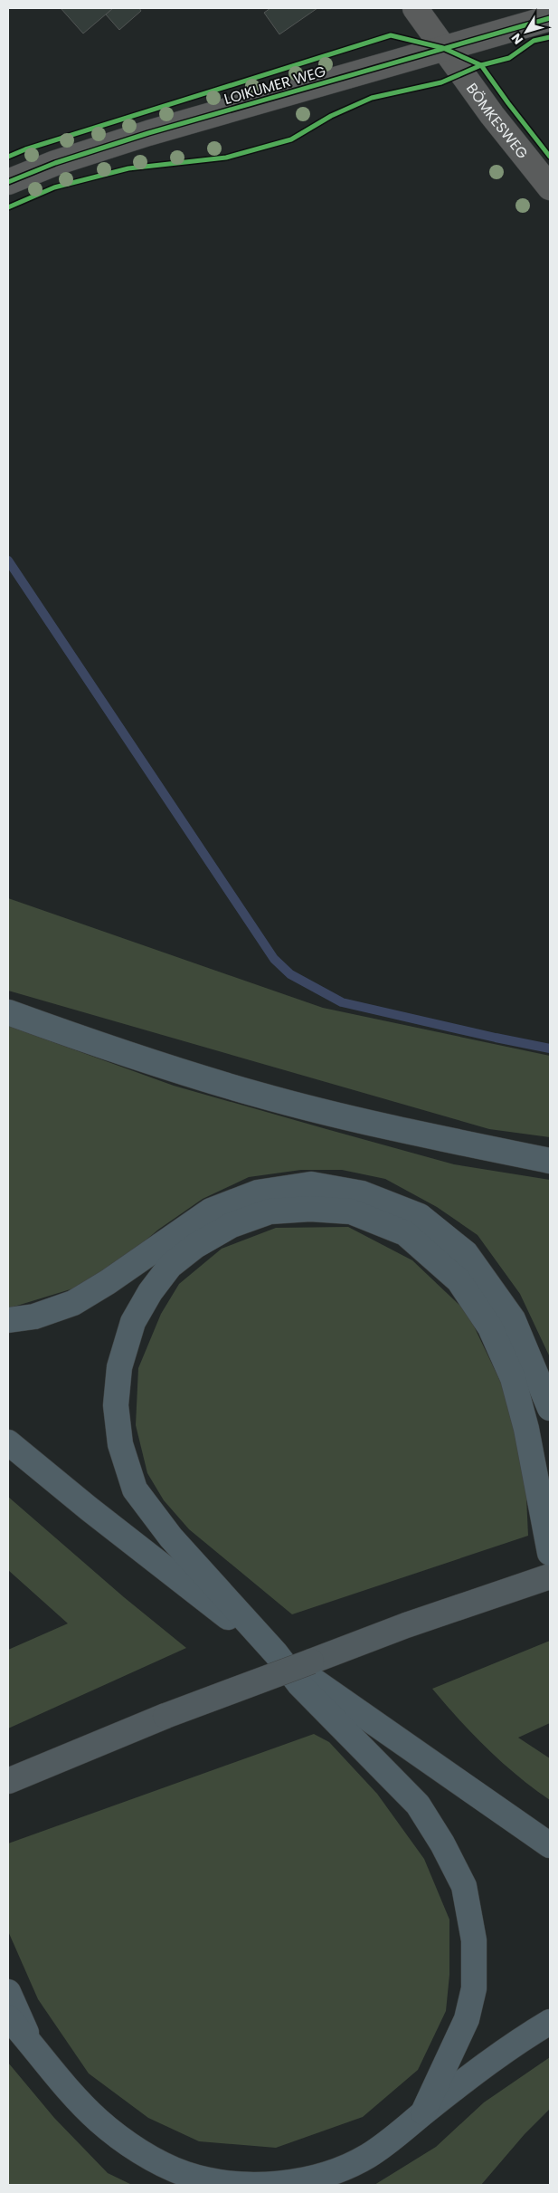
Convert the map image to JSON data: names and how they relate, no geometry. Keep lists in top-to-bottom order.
{
  "streets": {
    "street": ["LOIKUMER WEG", "BÖMKESWEG"]
  },
  "crossings": [
    ["LOIKUMER WEG", "BÖMKESWEG"]
  ],
  "north": "bottom left"
}
